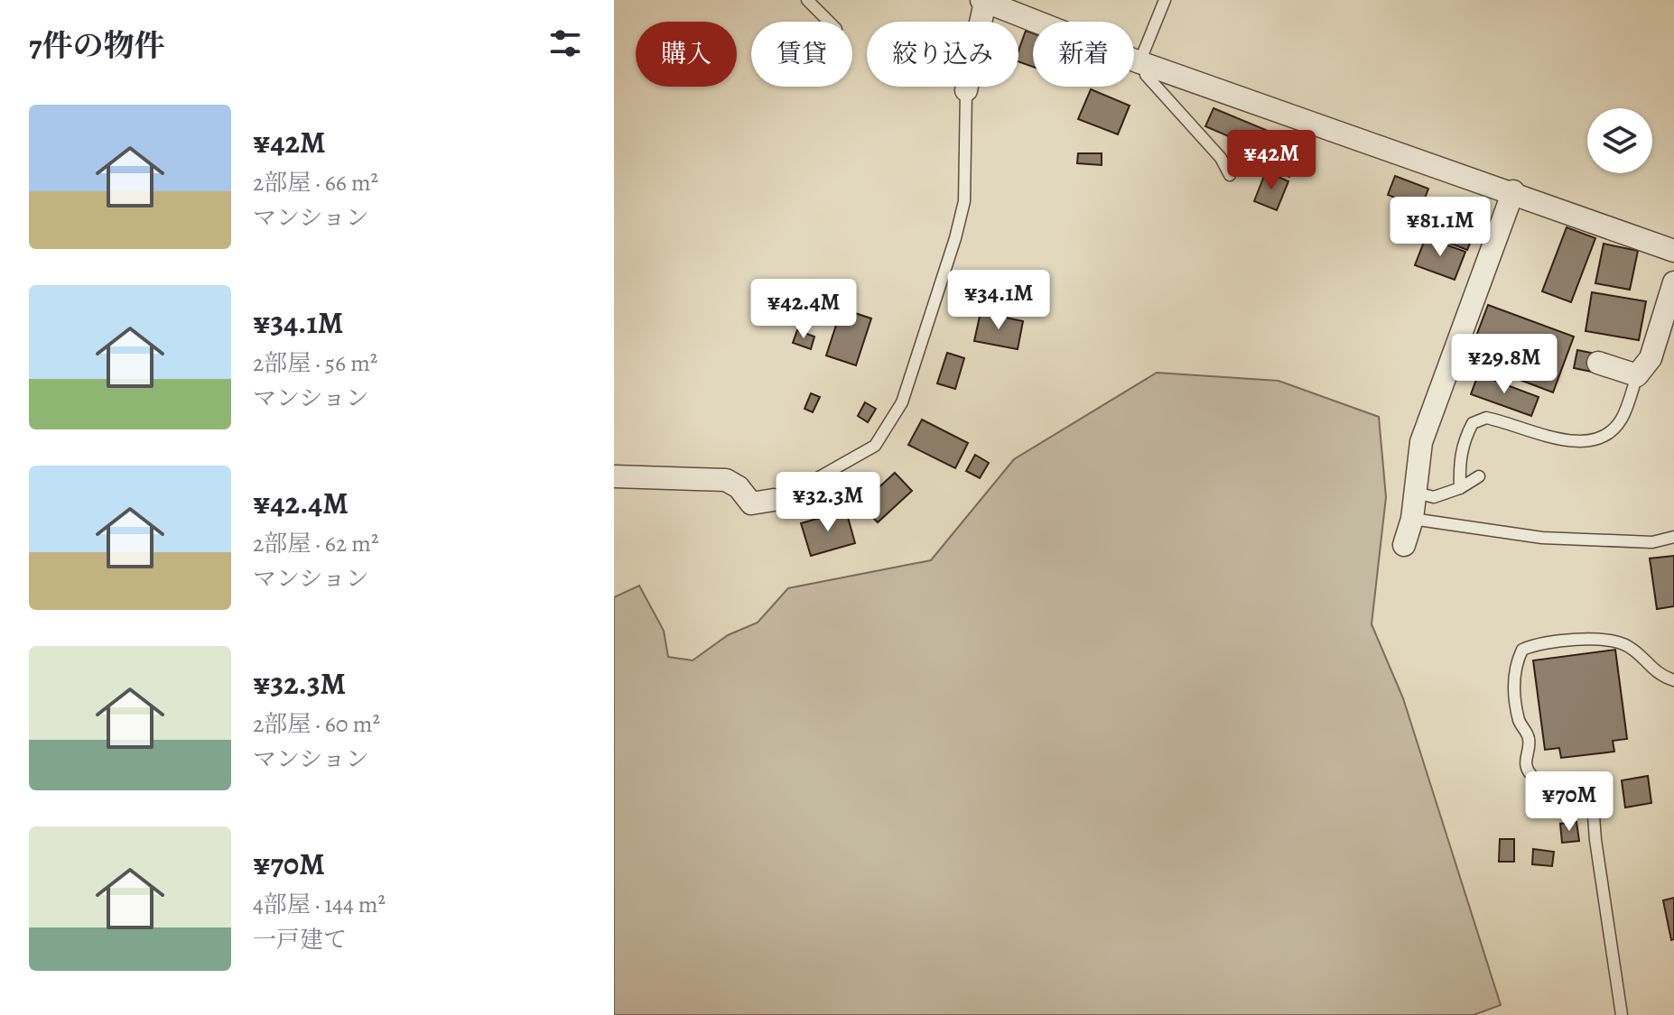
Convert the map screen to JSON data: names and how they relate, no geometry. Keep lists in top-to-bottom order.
{
  "page": {
    "heading": "7件の物件",
    "chip": [
      "購入",
      "賃貸",
      "絞り込み",
      "新着"
    ],
    "list": [
      {
        "name": "¥42M",
        "note": "2部屋 · 66 m² · マンション"
      },
      {
        "name": "¥34.1M",
        "note": "2部屋 · 56 m² · マンション"
      },
      {
        "name": "¥42.4M",
        "note": "2部屋 · 62 m² · マンション"
      },
      {
        "name": "¥32.3M",
        "note": "2部屋 · 60 m² · マンション"
      },
      {
        "name": "¥70M",
        "note": "4部屋 · 144 m² · 一戸建て"
      }
    ],
    "price": [
      "¥42M",
      "¥81.1M",
      "¥34.1M",
      "¥42.4M",
      "¥29.8M",
      "¥32.3M",
      "¥70M"
    ]
  }
}
